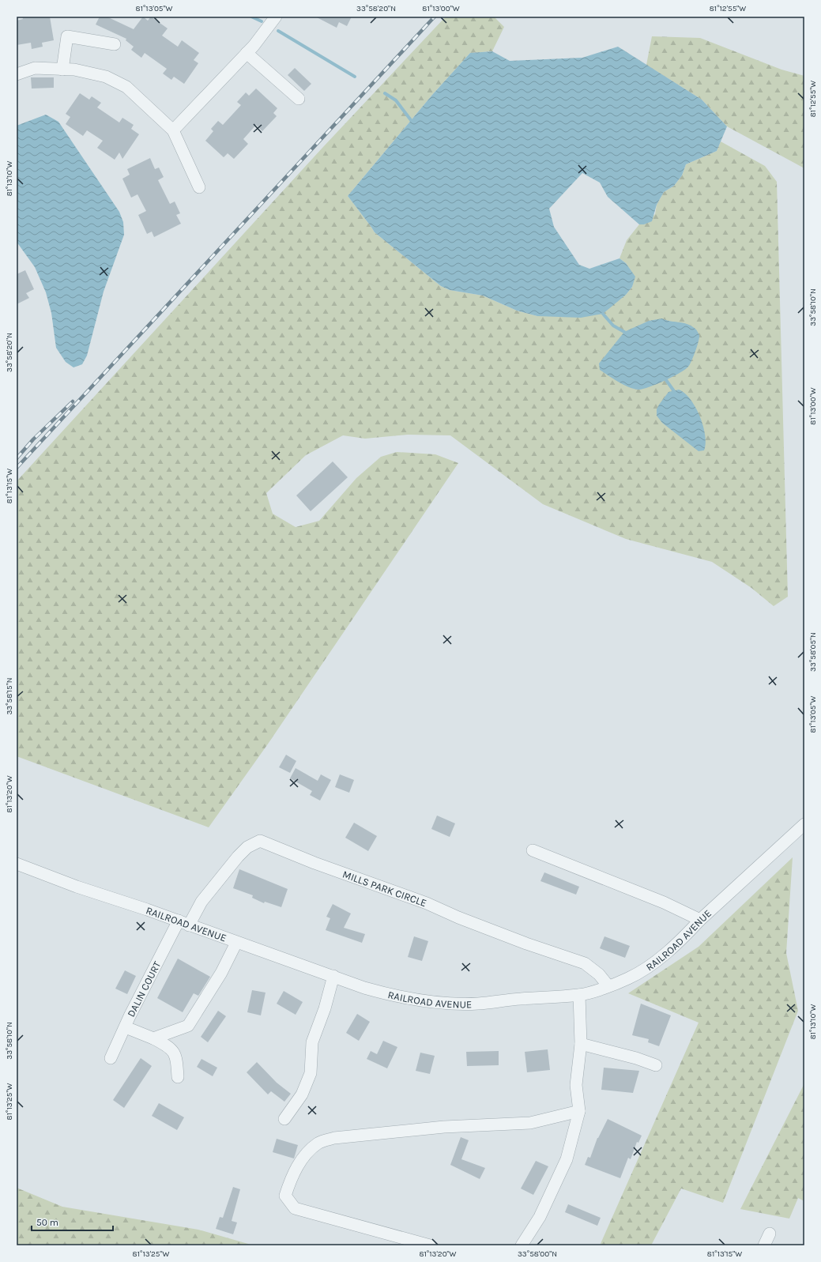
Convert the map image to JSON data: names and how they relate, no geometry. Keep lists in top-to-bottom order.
{
  "streets": {
    "street": ["MILLS PARK CIRCLE", "RAILROAD AVENUE", "DALIN COURT"]
  },
  "crossings": [
    ["MILLS PARK CIRCLE", "RAILROAD AVENUE"],
    ["MILLS PARK CIRCLE", "DALIN COURT"],
    ["RAILROAD AVENUE", "DALIN COURT"]
  ],
  "scale_bar": "50 m",
  "coordinates": [
    "81°13'05\"W",
    "33°58'20\"N",
    "81°13'00\"W",
    "81°12'55\"W",
    "81°13'10\"W",
    "33°58'10\"N",
    "81°13'15\"W",
    "33°58'05\"N",
    "33°58'15\"N",
    "81°13'20\"W",
    "81°13'25\"W",
    "33°58'00\"N"
  ]
}
